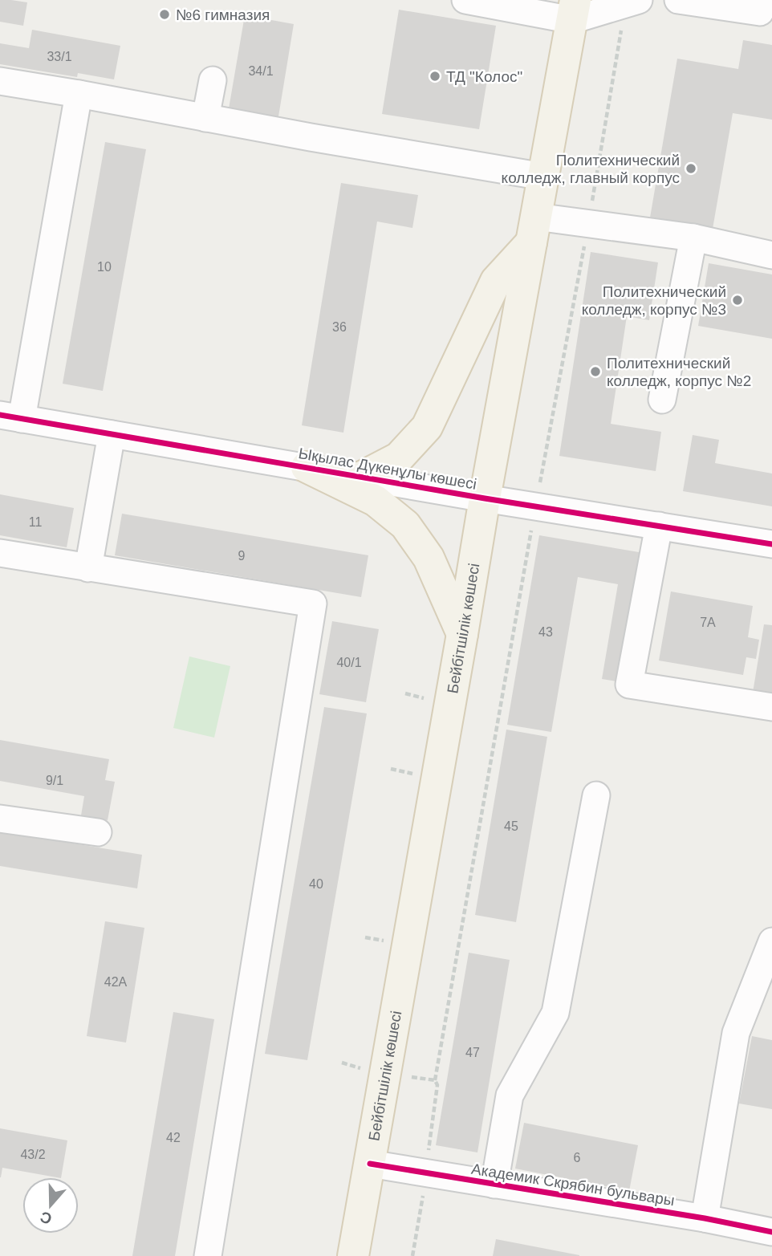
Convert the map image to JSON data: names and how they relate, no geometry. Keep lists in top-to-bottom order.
{
  "streets": {
    "main road": ["Бейбітшілік көшесі"],
    "street": ["Ықылас Дүкенұлы көшесі", "Академик Скрябин бульвары"]
  },
  "crossings": [
    ["Ықылас Дүкенұлы көшесі", "Бейбітшілік көшесі"],
    ["Бейбітшілік көшесі", "Академик Скрябин бульвары"]
  ],
  "places": [
    "№6 гимназия",
    "ТД \"Колос\"",
    "Политехнический колледж, главный корпус",
    "Политехнический колледж, корпус №3",
    "Политехнический колледж, корпус №2"
  ],
  "house_numbers": [
    "33/1",
    "34/1",
    "10",
    "36",
    "11",
    "9",
    "7А",
    "43",
    "40/1",
    "9/1",
    "45",
    "40",
    "42А",
    "47",
    "42",
    "43/2",
    "6"
  ],
  "north": "bottom"
}
